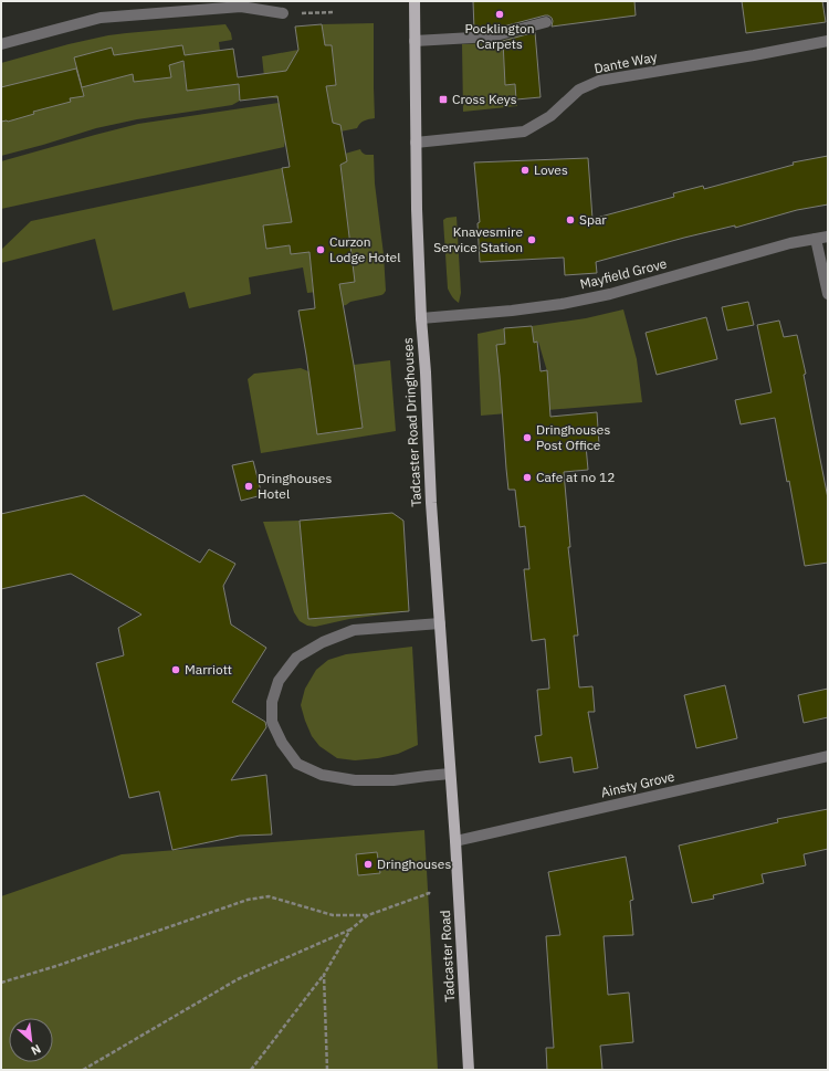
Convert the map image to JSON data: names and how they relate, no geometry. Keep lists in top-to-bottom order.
{
  "streets": {
    "main road": ["Tadcaster Road Dringhouses", "Tadcaster Road"],
    "street": ["Dante Way", "Mayfield Grove", "Ainsty Grove"]
  },
  "crossings": [
    ["Dante Way", "Tadcaster Road Dringhouses"],
    ["Mayfield Grove", "Tadcaster Road Dringhouses"],
    ["Tadcaster Road Dringhouses", "Ainsty Grove"],
    ["Tadcaster Road Dringhouses", "Tadcaster Road"],
    ["Ainsty Grove", "Tadcaster Road"]
  ],
  "places": {
    "other": [
      "Pocklington Carpets",
      "Loves",
      "Spar",
      "Knavesmire Service Station",
      "Curzon Lodge Hotel",
      "Dringhouses Post Office",
      "Cafe at no 12",
      "Dringhouses Hotel",
      "Marriott",
      "Dringhouses"
    ],
    "transit": ["Cross Keys"]
  },
  "north": "bottom right"
}
